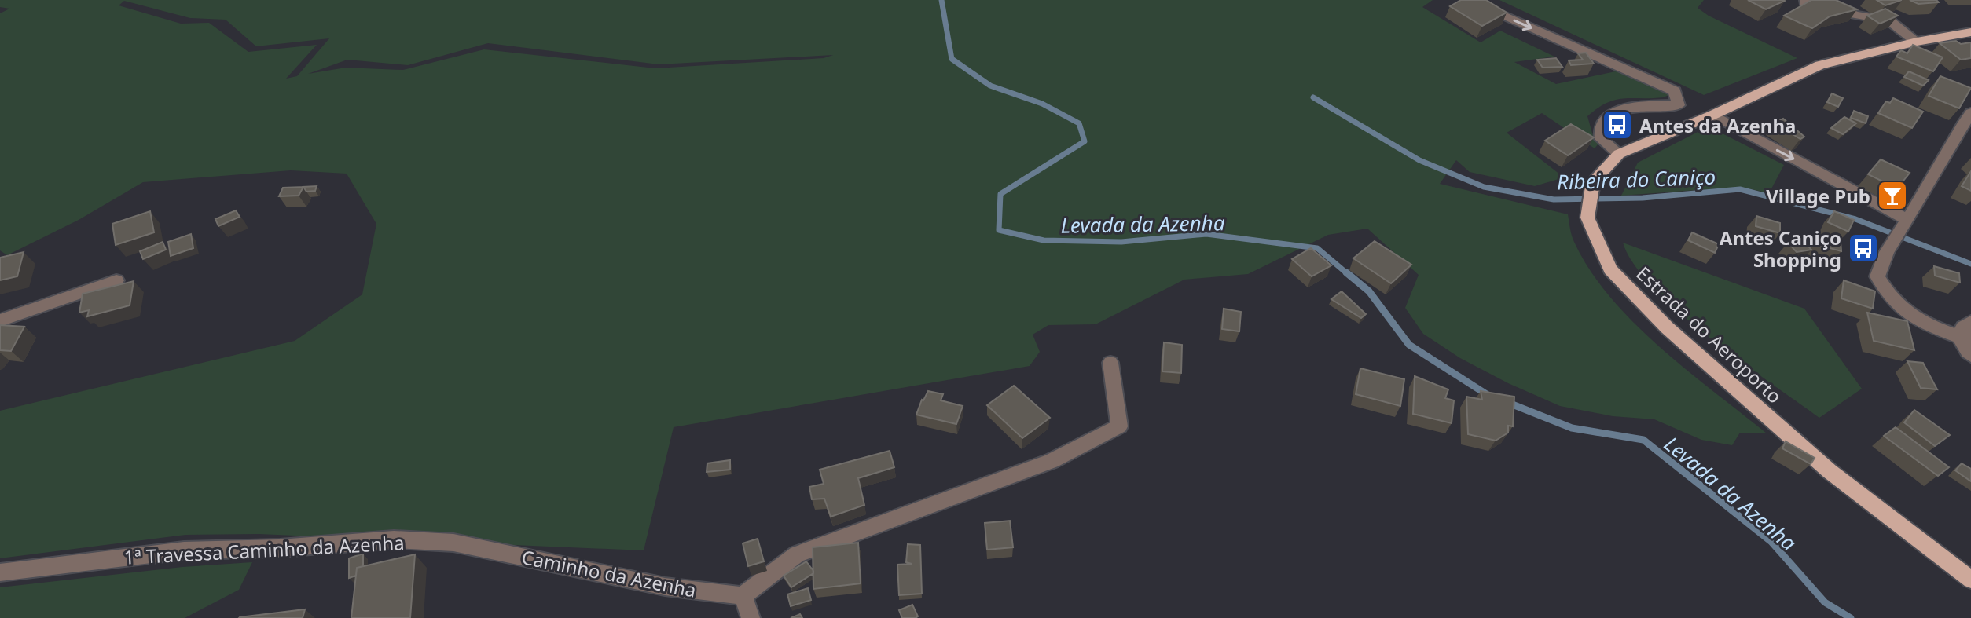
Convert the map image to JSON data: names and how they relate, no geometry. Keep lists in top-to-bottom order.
{
  "streets": {
    "main road": ["Estrada do Aeroporto"],
    "street": ["1ª Travessa Caminho da Azenha", "Caminho da Azenha"]
  },
  "crossings": [
    ["1ª Travessa Caminho da Azenha", "Caminho da Azenha"]
  ],
  "water": ["Ribeira do Caniço", "Levada da Azenha"],
  "places": {
    "bus stop": ["Antes da Azenha", "Antes Caniço Shopping"],
    "bar": ["Village Pub"]
  }
}
